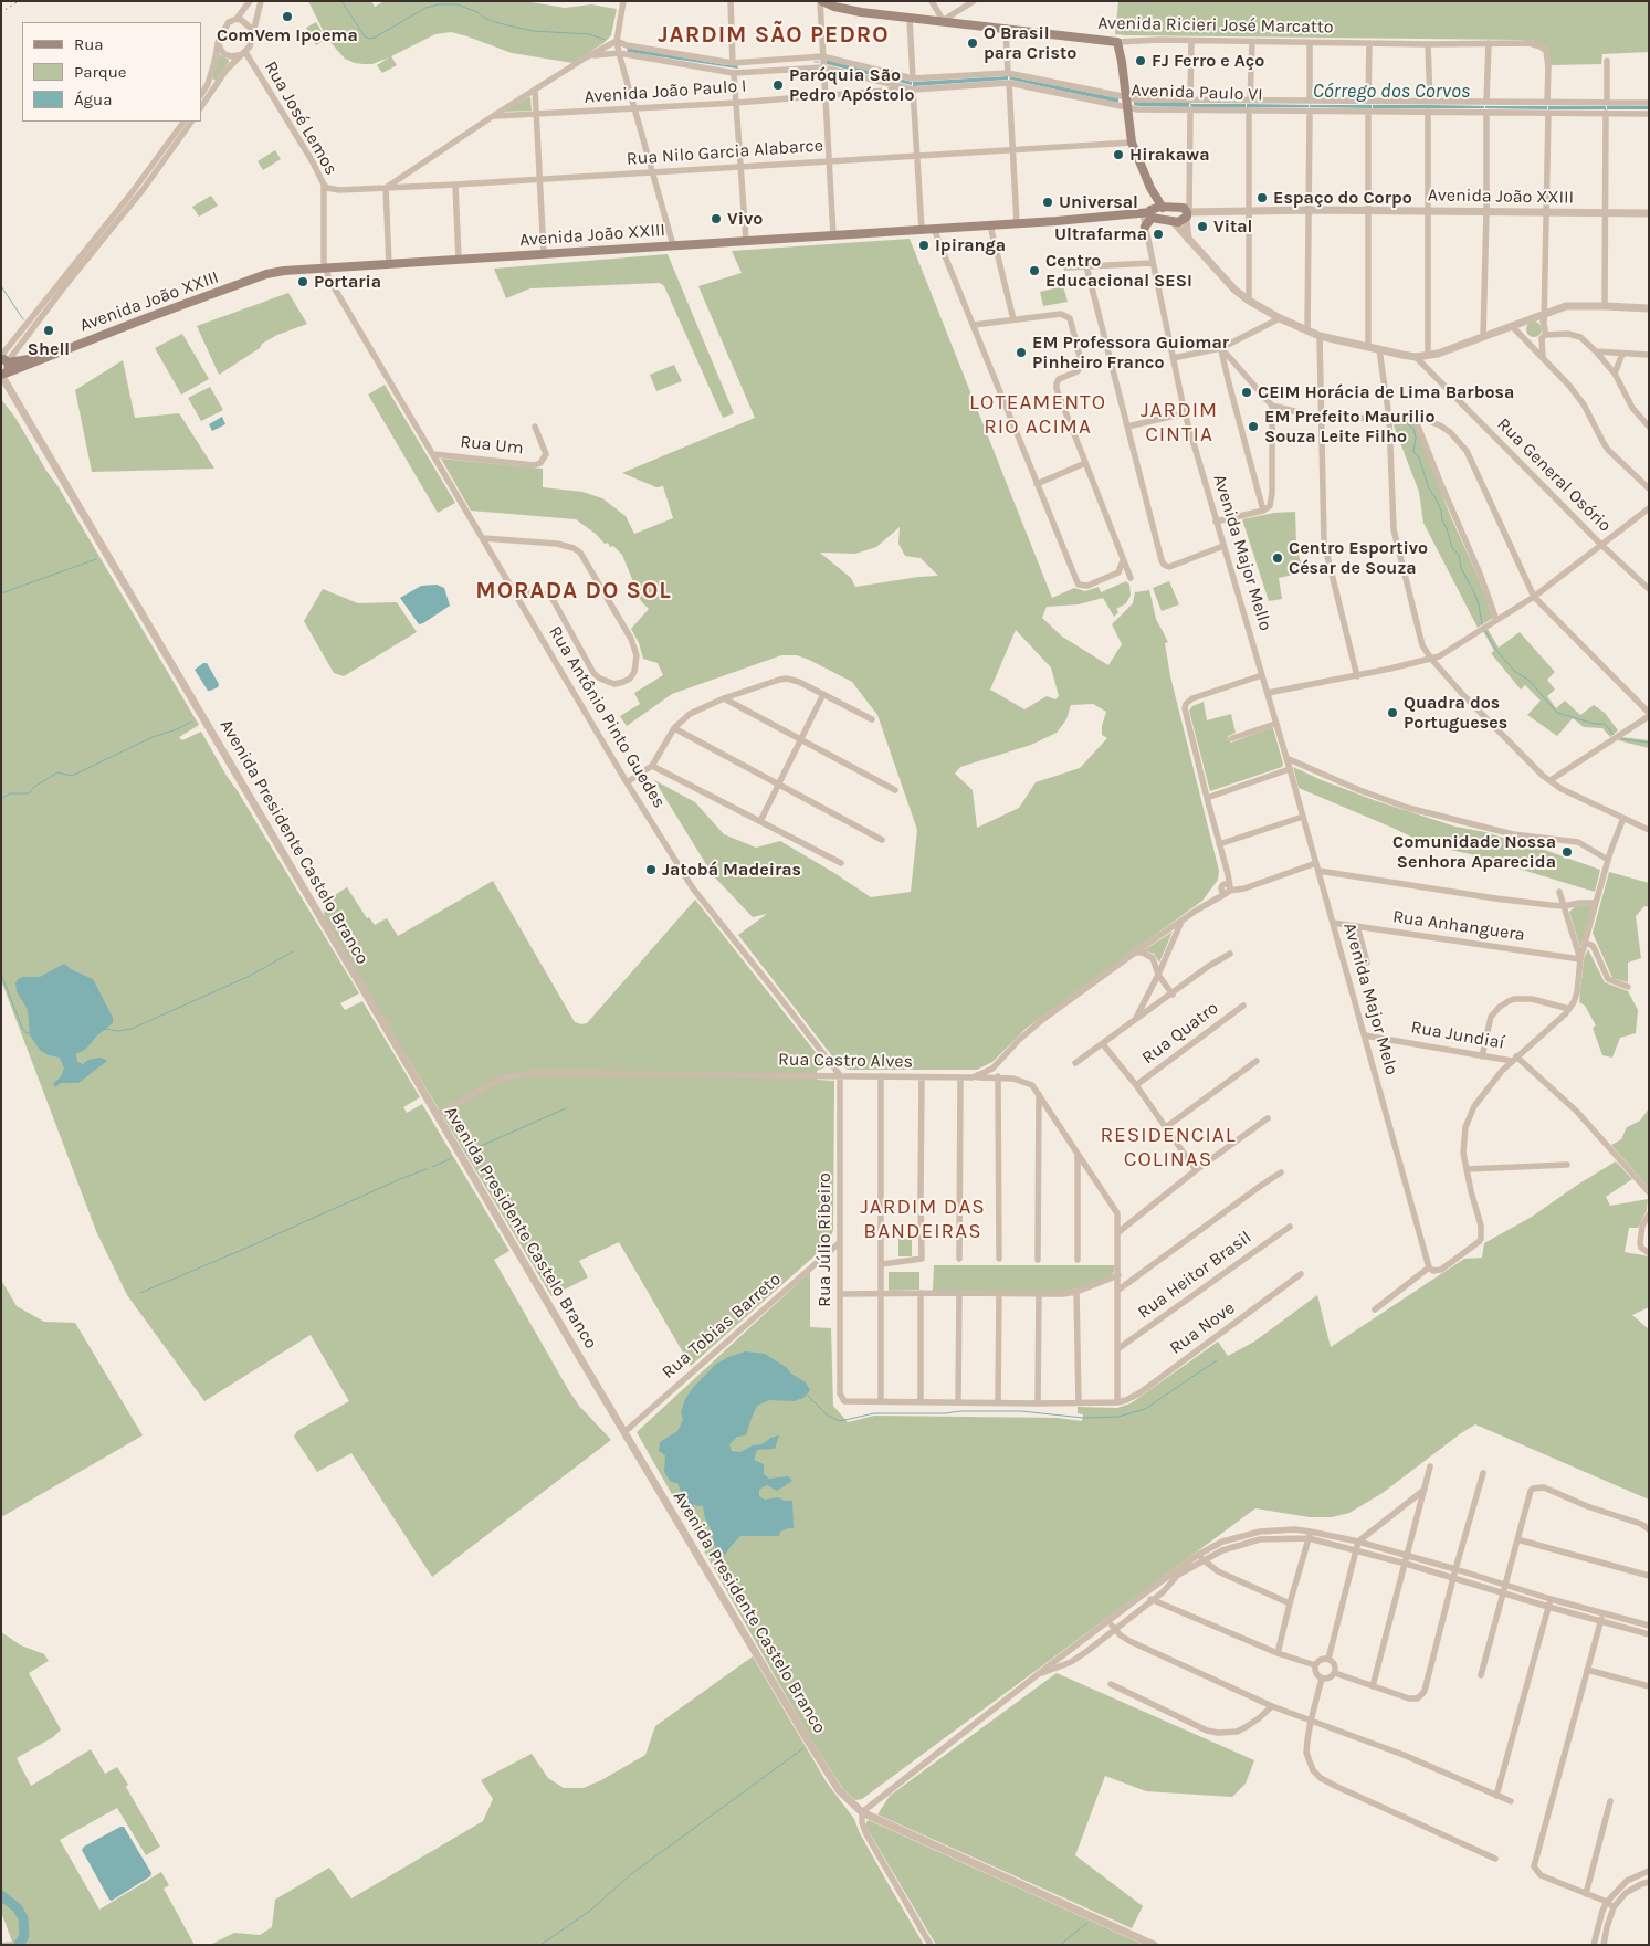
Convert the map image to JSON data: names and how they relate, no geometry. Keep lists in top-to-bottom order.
{
  "streets": {
    "main road": ["Avenida Ricieri José Marcatto", "Avenida João XXIII"],
    "street": [
      "Avenida João Paulo I",
      "Avenida Paulo VI",
      "Rua José Lemos",
      "Rua Nilo Garcia Alabarce",
      "Rua Um",
      "Rua General Osório",
      "Avenida Major Mello",
      "Rua Antônio Pinto Guedes",
      "Avenida Presidente Castelo Branco",
      "Rua Anhanguera",
      "Avenida Major Melo",
      "Rua Quatro",
      "Rua Jundiaí",
      "Rua Castro Alves",
      "Rua Júlio Ribeiro",
      "Rua Heitor Brasil",
      "Rua Tobias Barreto",
      "Rua Nove"
    ]
  },
  "crossings": [
    ["Avenida Ricieri José Marcatto", "Avenida Paulo VI"],
    ["Avenida João Paulo I", "Avenida Paulo VI"],
    ["Rua José Lemos", "Rua Nilo Garcia Alabarce"],
    ["Rua José Lemos", "Avenida João XXIII"],
    ["Rua José Lemos", "Rua Antônio Pinto Guedes"],
    ["Avenida João XXIII", "Rua Antônio Pinto Guedes"],
    ["Avenida João XXIII", "Avenida Presidente Castelo Branco"],
    ["Rua Um", "Rua Antônio Pinto Guedes"],
    ["Avenida Major Mello", "Avenida Major Melo"],
    ["Rua Antônio Pinto Guedes", "Rua Castro Alves"],
    ["Rua Antônio Pinto Guedes", "Rua Júlio Ribeiro"],
    ["Avenida Presidente Castelo Branco", "Rua Castro Alves"],
    ["Avenida Presidente Castelo Branco", "Rua Tobias Barreto"],
    ["Rua Anhanguera", "Avenida Major Melo"],
    ["Avenida Major Melo", "Rua Jundiaí"],
    ["Avenida Major Melo", "Rua Castro Alves"],
    ["Rua Castro Alves", "Rua Júlio Ribeiro"],
    ["Rua Júlio Ribeiro", "Rua Tobias Barreto"]
  ],
  "districts": [
    "JARDIM SÃO PEDRO",
    "LOTEAMENTO RIO ACIMA",
    "JARDIM CINTIA",
    "MORADA DO SOL",
    "RESIDENCIAL COLINAS",
    "JARDIM DAS BANDEIRAS"
  ],
  "water": ["Córrego dos Corvos"],
  "places": [
    "ComVem Ipoema",
    "O Brasil para Cristo",
    "FJ Ferro e Aço",
    "Paróquia São Pedro Apóstolo",
    "Hirakawa",
    "Espaço do Corpo",
    "Universal",
    "Vivo",
    "Vital",
    "Ultrafarma",
    "Ipiranga",
    "Centro Educacional SESI",
    "Portaria",
    "Shell",
    "EM Professora Guiomar Pinheiro Franco",
    "CEIM Horácia de Lima Barbosa",
    "EM Prefeito Maurilio Souza Leite Filho",
    "Centro Esportivo César de Souza",
    "Quadra dos Portugueses",
    "Comunidade Nossa Senhora Aparecida",
    "Jatobá Madeiras"
  ],
  "legend": ["Rua", "Parque", "Água"]
}
